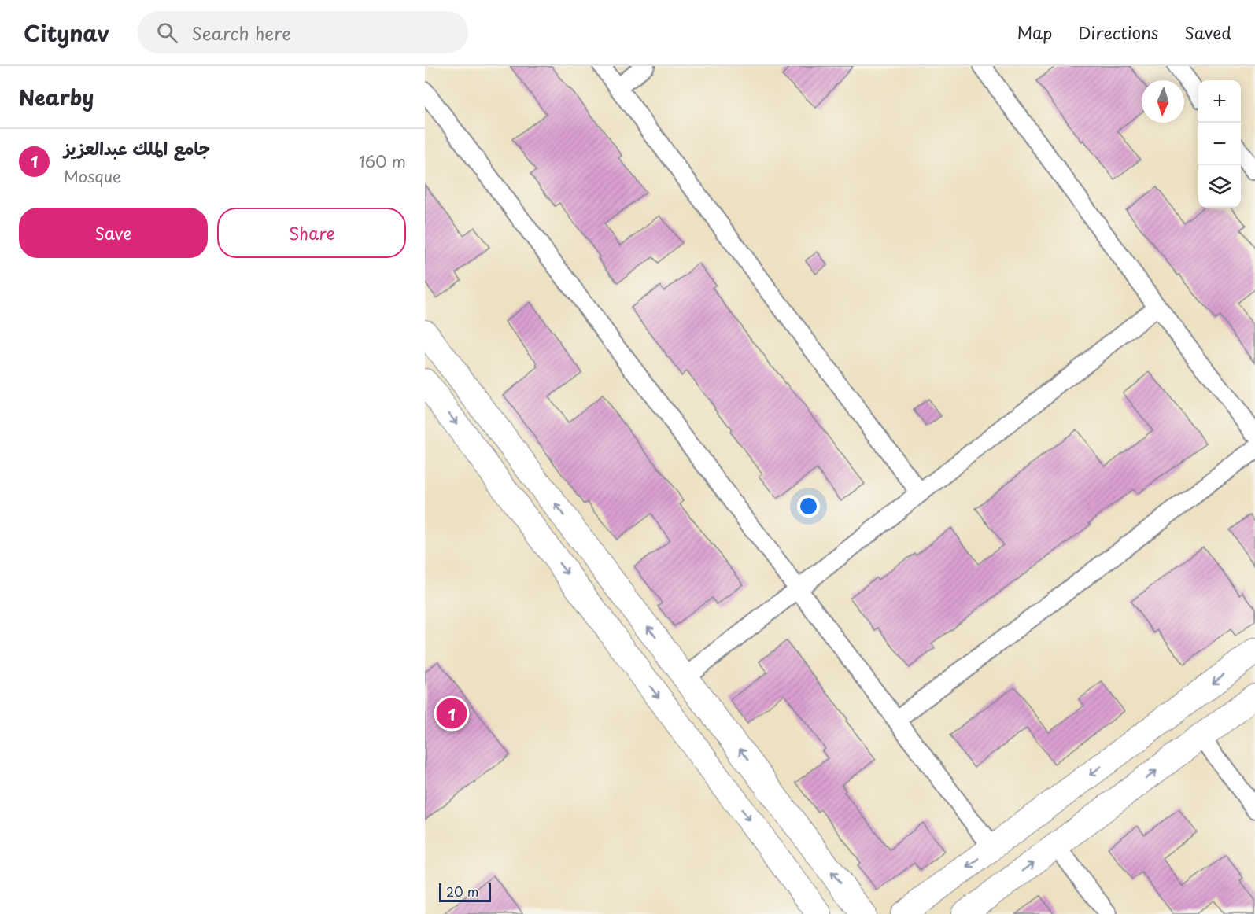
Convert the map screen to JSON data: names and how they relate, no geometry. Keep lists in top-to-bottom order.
{
  "scale_bar": "20 m",
  "north": "bottom",
  "page": {
    "header": "Citynav",
    "search": "Search here",
    "nav": ["Map", "Directions", "Saved"],
    "heading": "Nearby",
    "map_buttons": ["+", "−"],
    "list": [
      {
        "mark": "1",
        "name": "جامع الملك عبدالعزيز",
        "note": "Mosque",
        "value": "160 m"
      }
    ],
    "buttons": ["Save", "Share"],
    "pins": "1",
    "scale": "20 m"
  }
}
